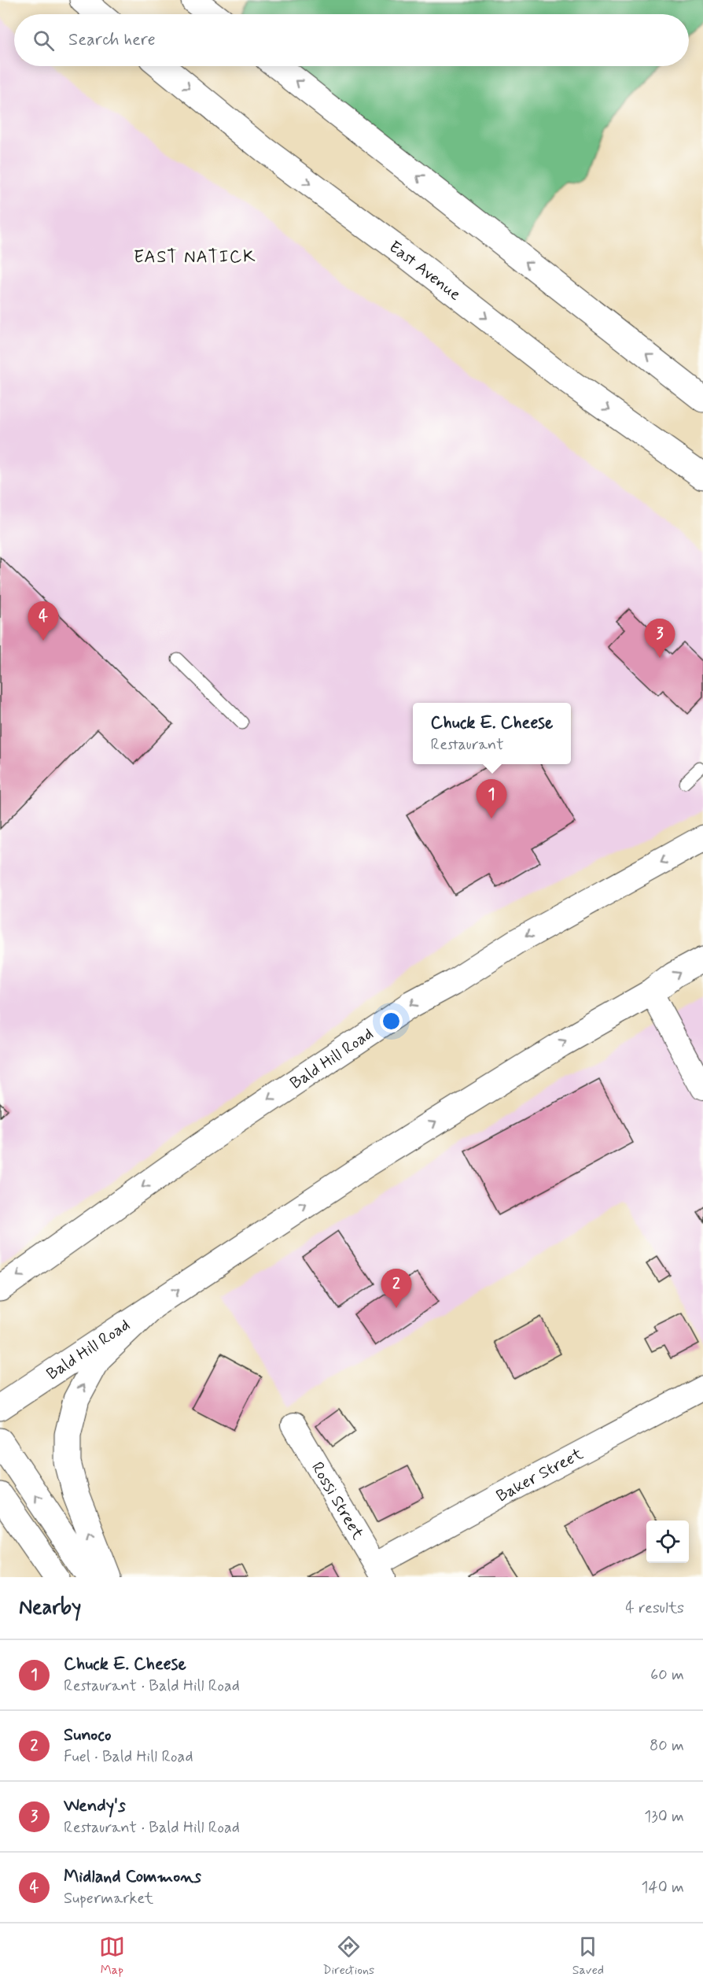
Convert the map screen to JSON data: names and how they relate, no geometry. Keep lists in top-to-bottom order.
{
  "streets": {
    "main road": ["East Avenue", "Bald Hill Road"],
    "street": ["Baker Street", "Rossi Street"]
  },
  "crossings": [
    ["Baker Street", "Rossi Street"]
  ],
  "districts": ["EAST NATICK"],
  "page": {
    "search": "Search here",
    "pins": [
      "4",
      "3",
      "1",
      "2"
    ],
    "popup": ["Chuck E. Cheese", "Restaurant"],
    "heading": ["Nearby", "4 results"],
    "list": [
      {
        "mark": "1",
        "name": "Chuck E. Cheese",
        "note": "Restaurant · Bald Hill Road",
        "value": "60 m"
      },
      {
        "mark": "2",
        "name": "Sunoco",
        "note": "Fuel · Bald Hill Road",
        "value": "80 m"
      },
      {
        "mark": "3",
        "name": "Wendy's",
        "note": "Restaurant · Bald Hill Road",
        "value": "130 m"
      },
      {
        "mark": "4",
        "name": "Midland Commons",
        "note": "Supermarket",
        "value": "140 m"
      }
    ],
    "nav": ["Map", "Directions", "Saved"]
  }
}
